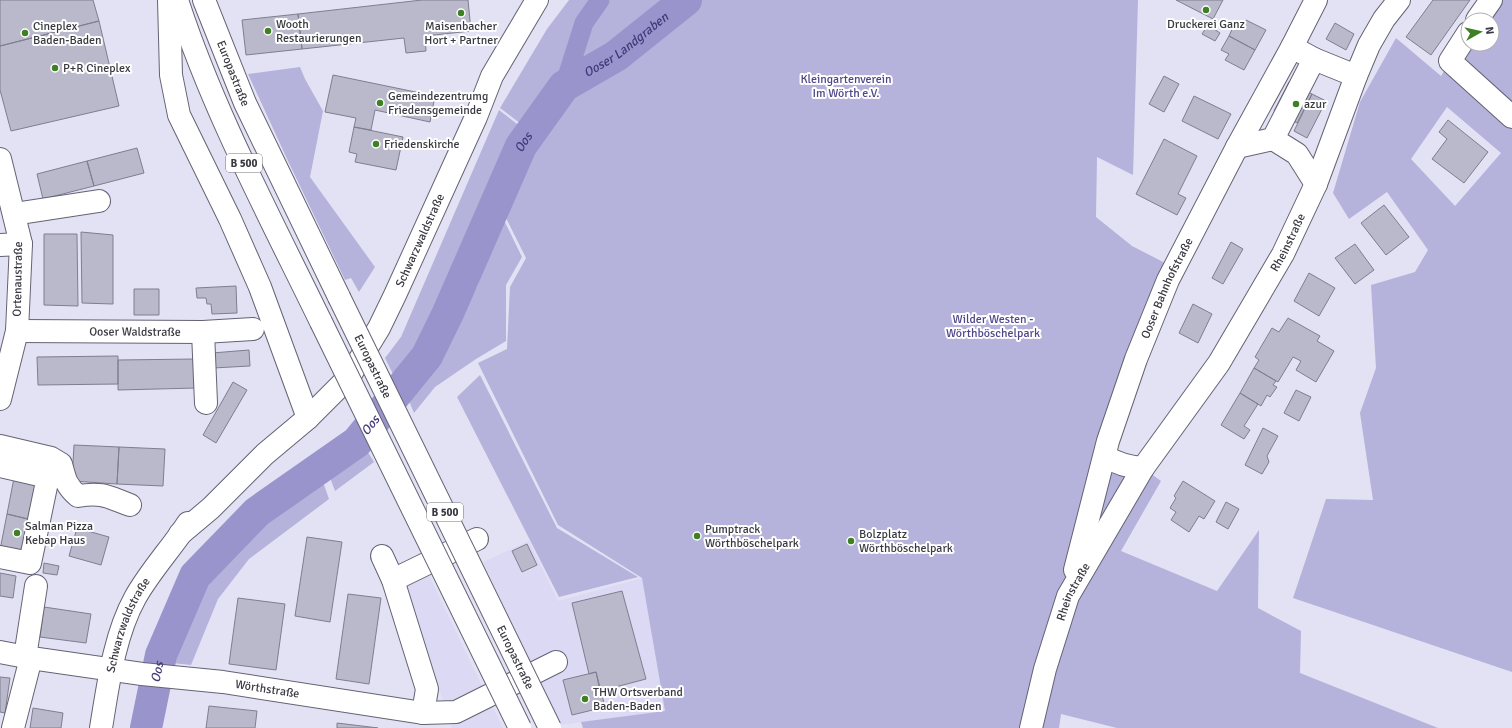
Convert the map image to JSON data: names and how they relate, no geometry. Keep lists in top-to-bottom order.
{
  "streets": {
    "street": [
      "Europastraße",
      "B 500",
      "Schwarzwaldstraße",
      "Rheinstraße",
      "Ortenaustraße",
      "Ooser Bahnhofstraße",
      "Ooser Waldstraße",
      "Wörthstraße"
    ]
  },
  "crossings": [
    ["Schwarzwaldstraße", "Wörthstraße"],
    ["Rheinstraße", "Ooser Bahnhofstraße"],
    ["Ortenaustraße", "Ooser Waldstraße"]
  ],
  "water": ["Ooser Landgraben", "Oos"],
  "parks": ["Kleingartenverein Im Wörth e.V.", "Wilder Westen - Wörthböschelpark"],
  "places": [
    "Druckerei Ganz",
    "Maisenbacher Hort + Partner",
    "Wooth Restaurierungen",
    "Cineplex Baden-Baden",
    "P+R Cineplex",
    "Gemeindezentrumg Friedensgemeinde",
    "azur",
    "Friedenskirche",
    "Salman Pizza Kebap Haus",
    "Pumptrack Wörthböschelpark",
    "Bolzplatz Wörthböschelpark",
    "THW Ortsverband Baden-Baden"
  ],
  "north": "right"
}
